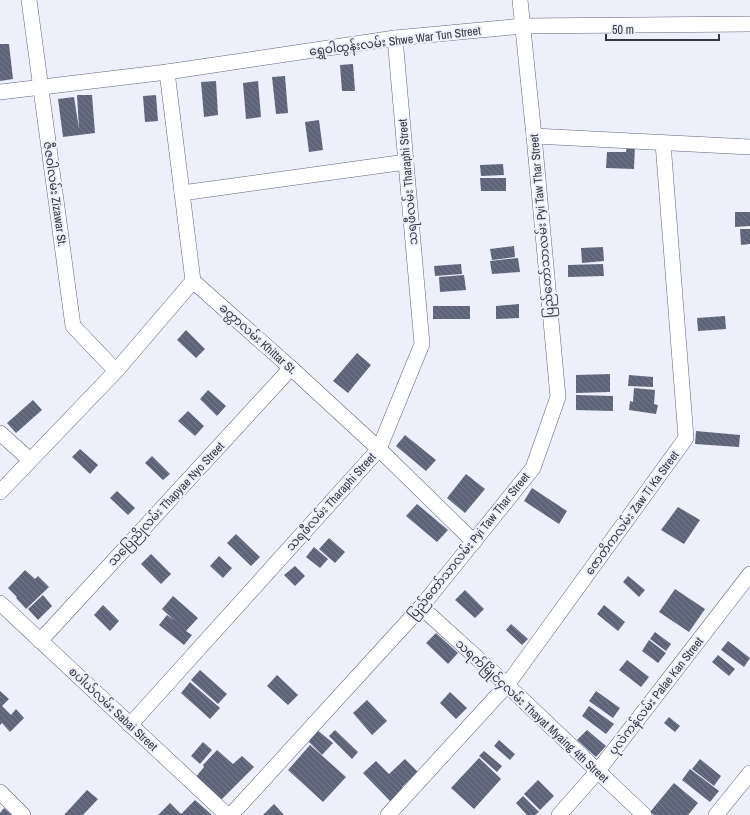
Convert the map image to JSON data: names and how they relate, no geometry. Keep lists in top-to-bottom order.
{
  "streets": {
    "street": [
      "ရွှေဝါထွန်းလမ်း Shwe War Tun Street",
      "သရဖီလမ်း Tharaphi Street",
      "ဇီဇဝါလမ်း Zizawar St.",
      "ပြည်တော်သာလမ်း Pyi Taw Thar Street",
      "ခတ္တာလမ်း Khittar St.",
      "သပြေညိုလမ်း Thapyae Nyo Street",
      "ဇောတိကလမ်း Zaw Ti Ka Street",
      "ပုလဲကန်လမ်း Palae Kan Street",
      "စပါယ်လမ်း Sabai Street",
      "သရက်မြိုင်၄လမ်း Thayat Myaing 4th Street"
    ]
  },
  "crossings": [
    ["ရွှေဝါထွန်းလမ်း Shwe War Tun Street", "သရဖီလမ်း Tharaphi Street"],
    ["ရွှေဝါထွန်းလမ်း Shwe War Tun Street", "ဇီဇဝါလမ်း Zizawar St."],
    ["ရွှေဝါထွန်းလမ်း Shwe War Tun Street", "ပြည်တော်သာလမ်း Pyi Taw Thar Street"],
    ["သရဖီလမ်း Tharaphi Street", "ခတ္တာလမ်း Khittar St."],
    ["သရဖီလမ်း Tharaphi Street", "စပါယ်လမ်း Sabai Street"],
    ["ပြည်တော်သာလမ်း Pyi Taw Thar Street", "ခတ္တာလမ်း Khittar St."],
    ["ပြည်တော်သာလမ်း Pyi Taw Thar Street", "သရက်မြိုင်၄လမ်း Thayat Myaing 4th Street"],
    ["ခတ္တာလမ်း Khittar St.", "သပြေညိုလမ်း Thapyae Nyo Street"],
    ["သပြေညိုလမ်း Thapyae Nyo Street", "စပါယ်လမ်း Sabai Street"],
    ["ဇောတိကလမ်း Zaw Ti Ka Street", "သရက်မြိုင်၄လမ်း Thayat Myaing 4th Street"],
    ["ပုလဲကန်လမ်း Palae Kan Street", "သရက်မြိုင်၄လမ်း Thayat Myaing 4th Street"]
  ],
  "scale_bar": "50 m"
}
